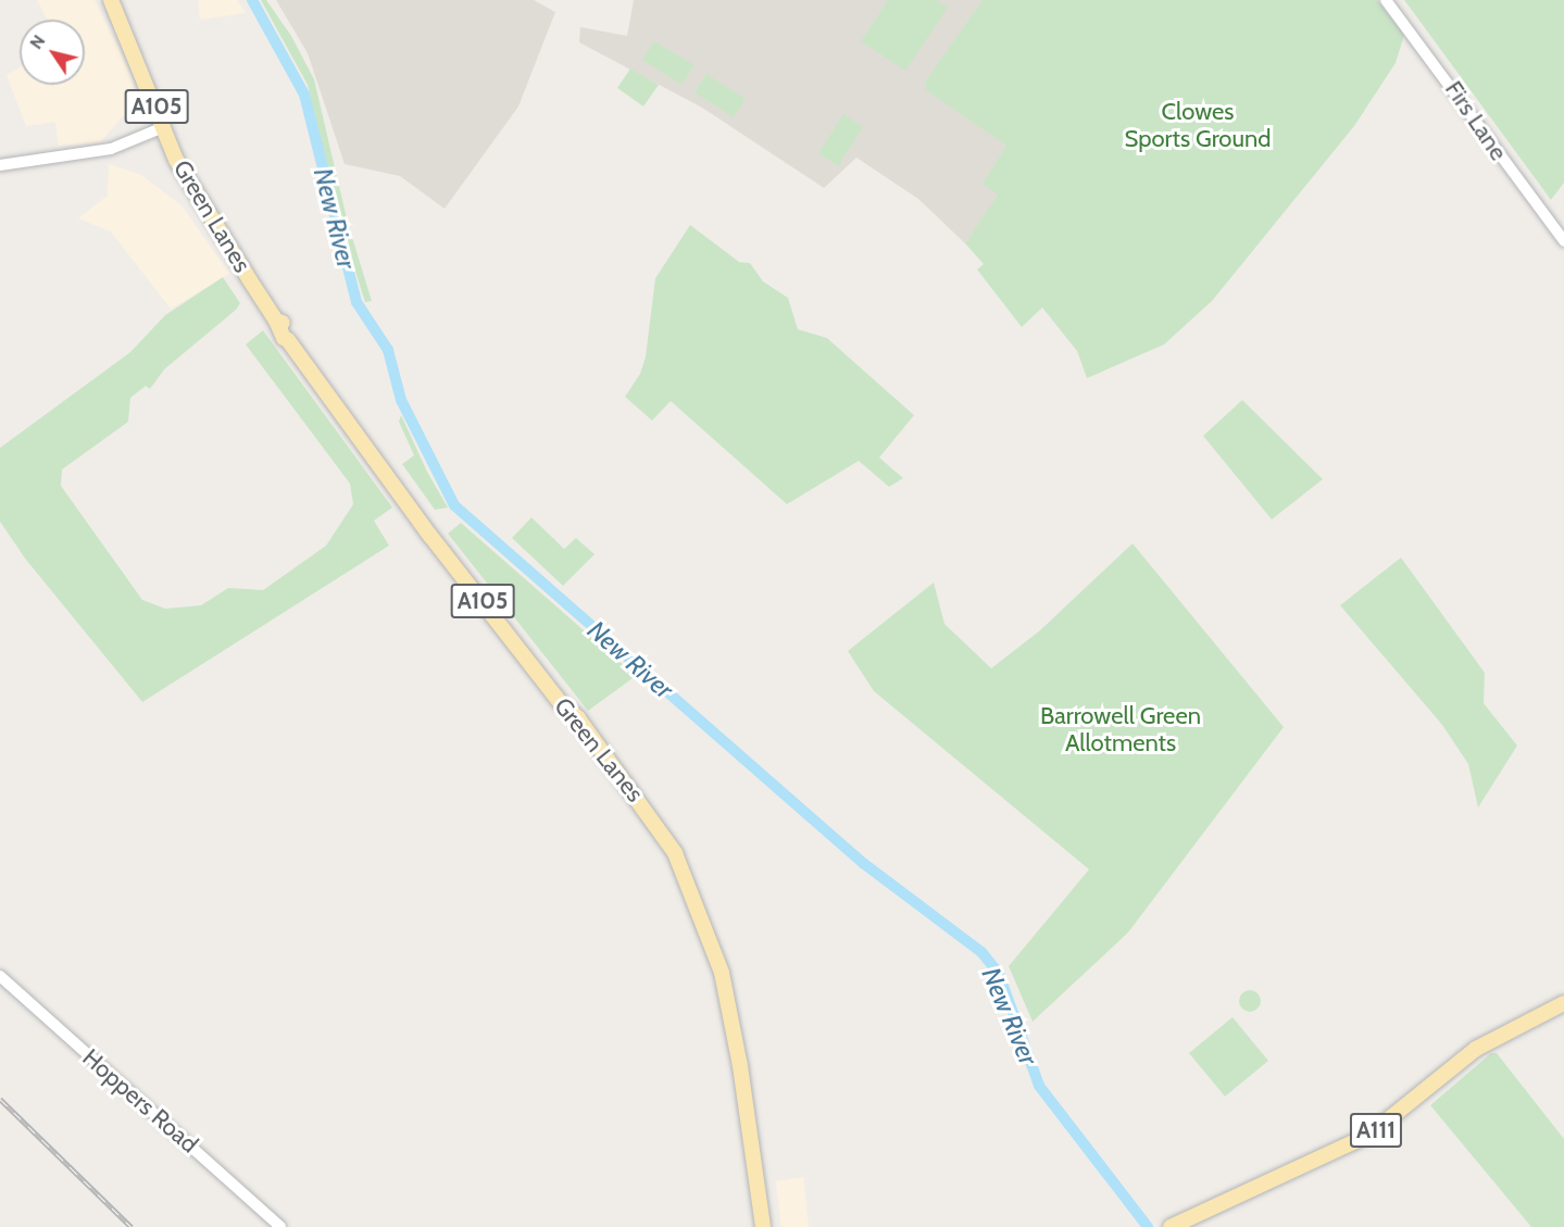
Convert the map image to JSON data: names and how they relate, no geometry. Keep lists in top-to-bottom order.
{
  "streets": {
    "main road": ["A105", "Green Lanes", "A111"],
    "street": ["Firs Lane", "Hoppers Road"]
  },
  "water": ["New River"],
  "parks": ["Clowes Sports Ground", "Barrowell Green Allotments"],
  "north": "top left"
}
